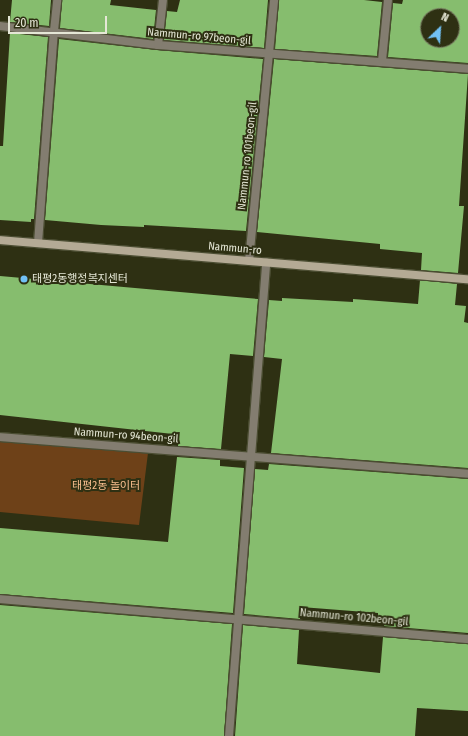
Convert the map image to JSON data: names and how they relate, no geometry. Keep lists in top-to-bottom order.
{
  "streets": {
    "main road": ["Nammun-ro"],
    "street": [
      "Nammun-ro 97beon-gil",
      "Nammun-ro 101beon-gil",
      "Nammun-ro 94beon-gil",
      "Nammun-ro 102beon-gil"
    ]
  },
  "crossings": [
    ["Nammun-ro 97beon-gil", "Nammun-ro 101beon-gil"],
    ["Nammun-ro 101beon-gil", "Nammun-ro"]
  ],
  "parks": ["태평2동 놀이터"],
  "places": ["태평2동행정복지센터"],
  "scale_bar": "20 m",
  "north": "top right"
}
